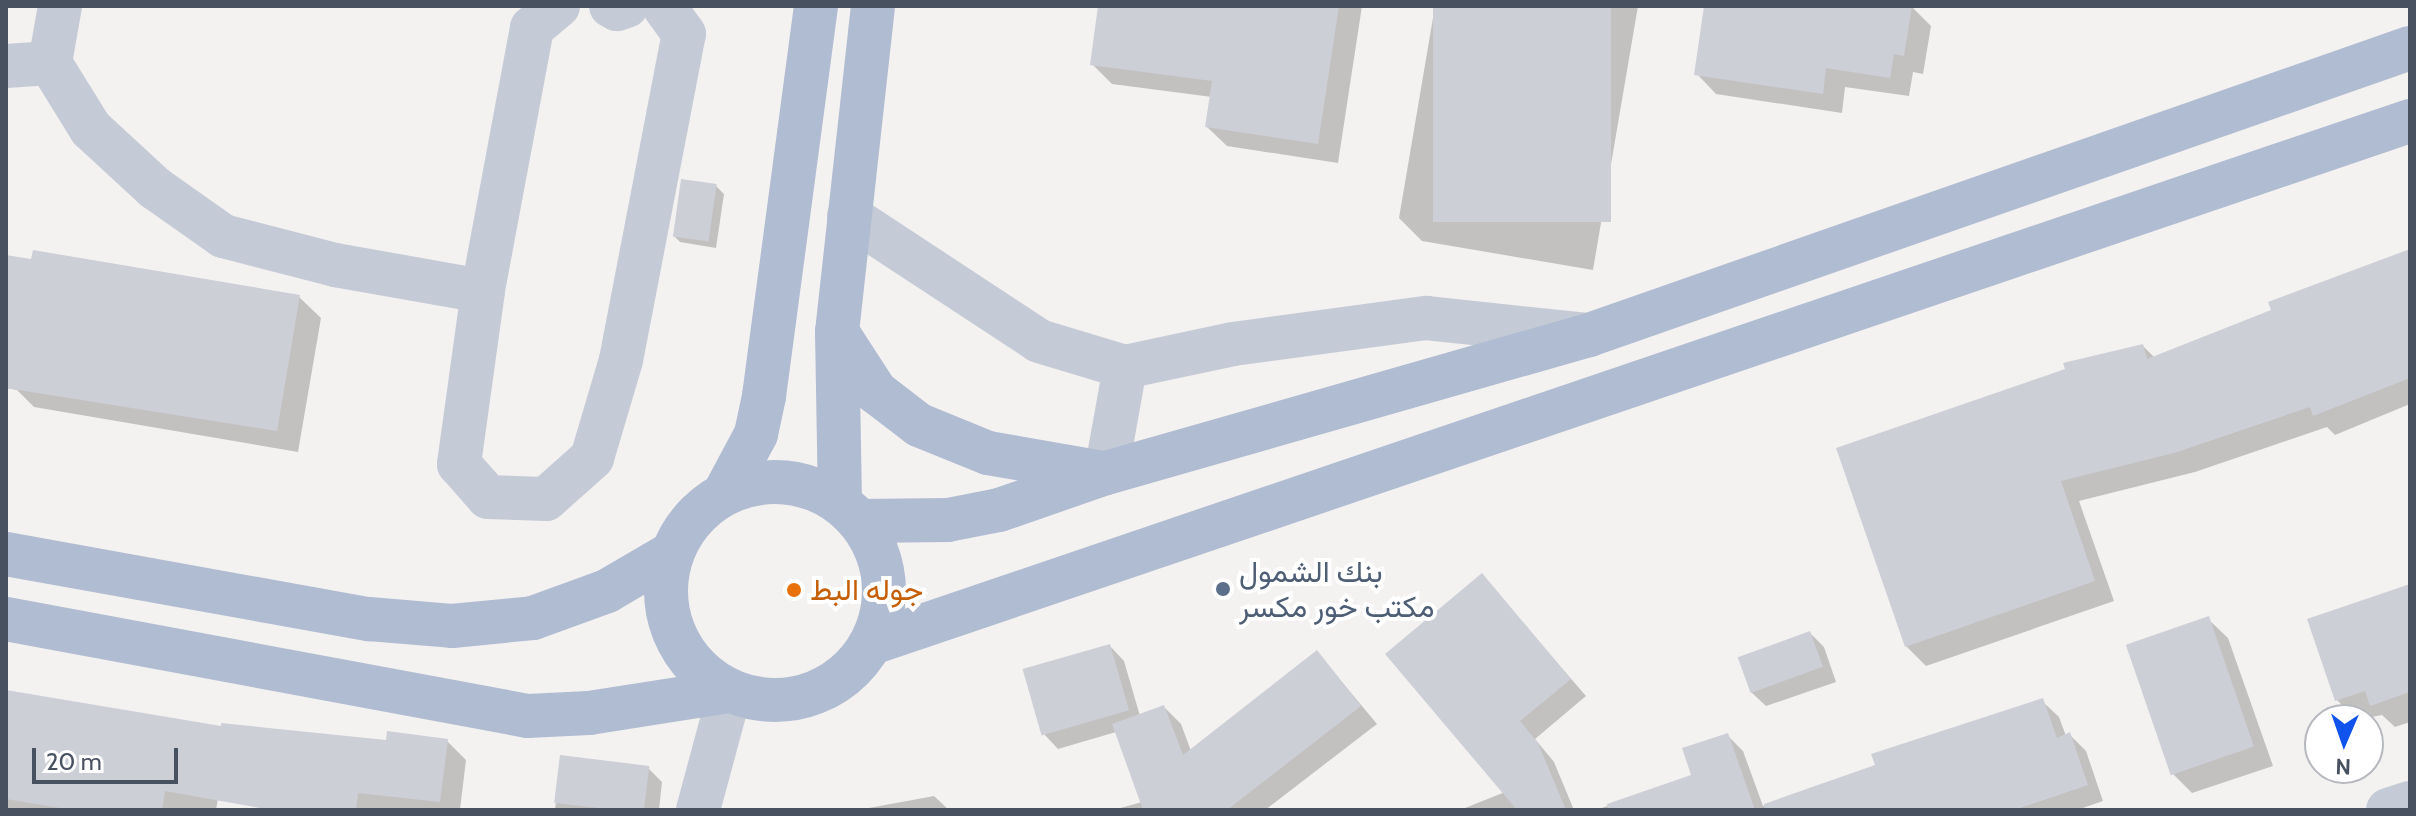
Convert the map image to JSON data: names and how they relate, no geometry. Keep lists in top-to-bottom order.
{
  "places": ["بنك الشمول مكتب خور مكسر", "جوله البط"],
  "scale_bar": "20 m",
  "north": "bottom"
}
